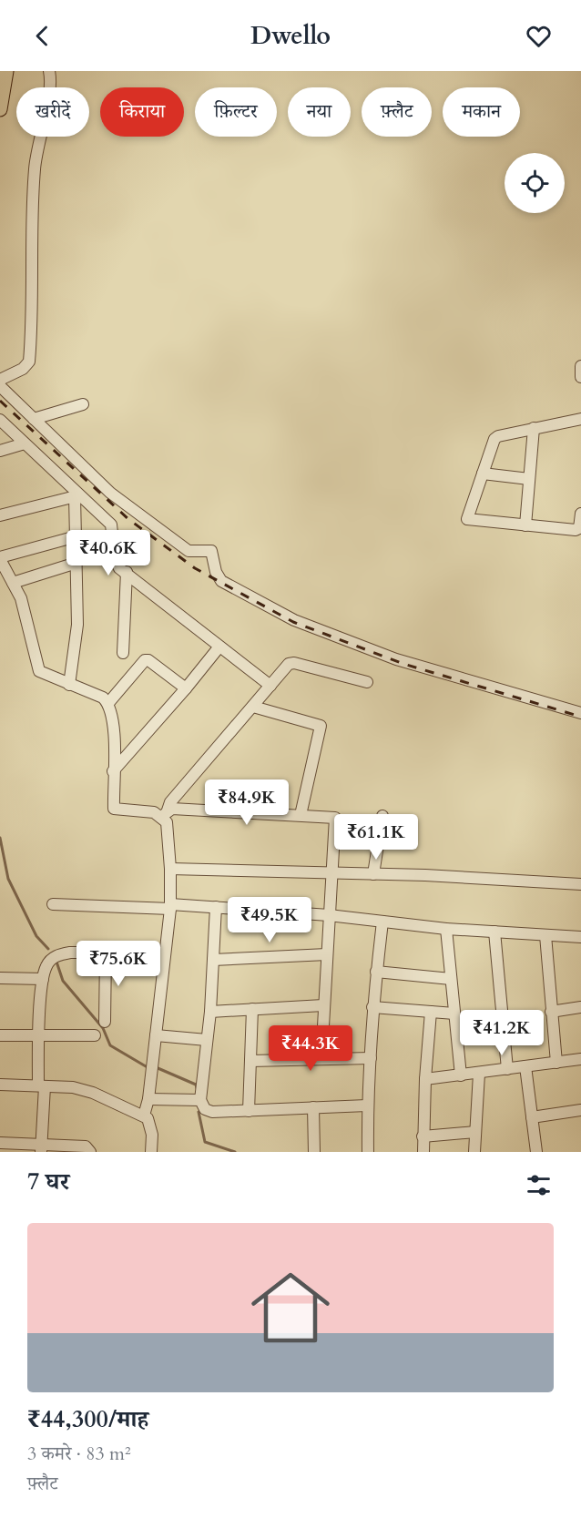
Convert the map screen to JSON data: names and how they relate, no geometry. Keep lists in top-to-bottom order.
{
  "page": {
    "header": "Dwello",
    "chip": [
      "खरीदें",
      "किराया",
      "फ़िल्टर",
      "नया",
      "फ़्लैट",
      "मकान"
    ],
    "price": [
      "₹40.6K",
      "₹84.9K",
      "₹61.1K",
      "₹49.5K",
      "₹75.6K",
      "₹41.2K",
      "₹44.3K"
    ],
    "heading": "7 घर",
    "list": [
      {
        "name": "₹44,300/माह",
        "note": "3 कमरे · 83 m² · फ़्लैट"
      }
    ]
  }
}
